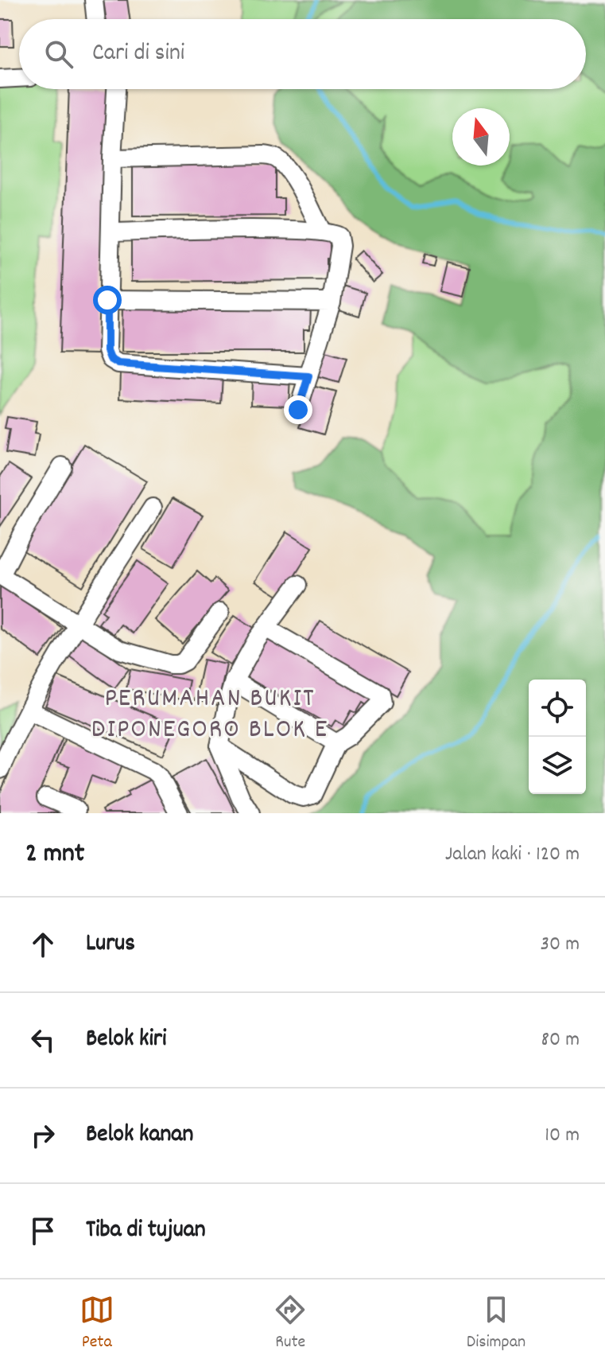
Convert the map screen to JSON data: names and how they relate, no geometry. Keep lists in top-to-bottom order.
{
  "districts": ["PERUMAHAN BUKIT DIPONEGORO BLOK E"],
  "north": "top",
  "page": {
    "search": "Cari di sini",
    "heading": ["2 mnt", "Jalan kaki · 120 m"],
    "list": [
      ["Lurus", "30 m"],
      ["Belok kiri", "80 m"],
      ["Belok kanan", "10 m"],
      "Tiba di tujuan"
    ],
    "nav": ["Peta", "Rute", "Disimpan"]
  }
}
